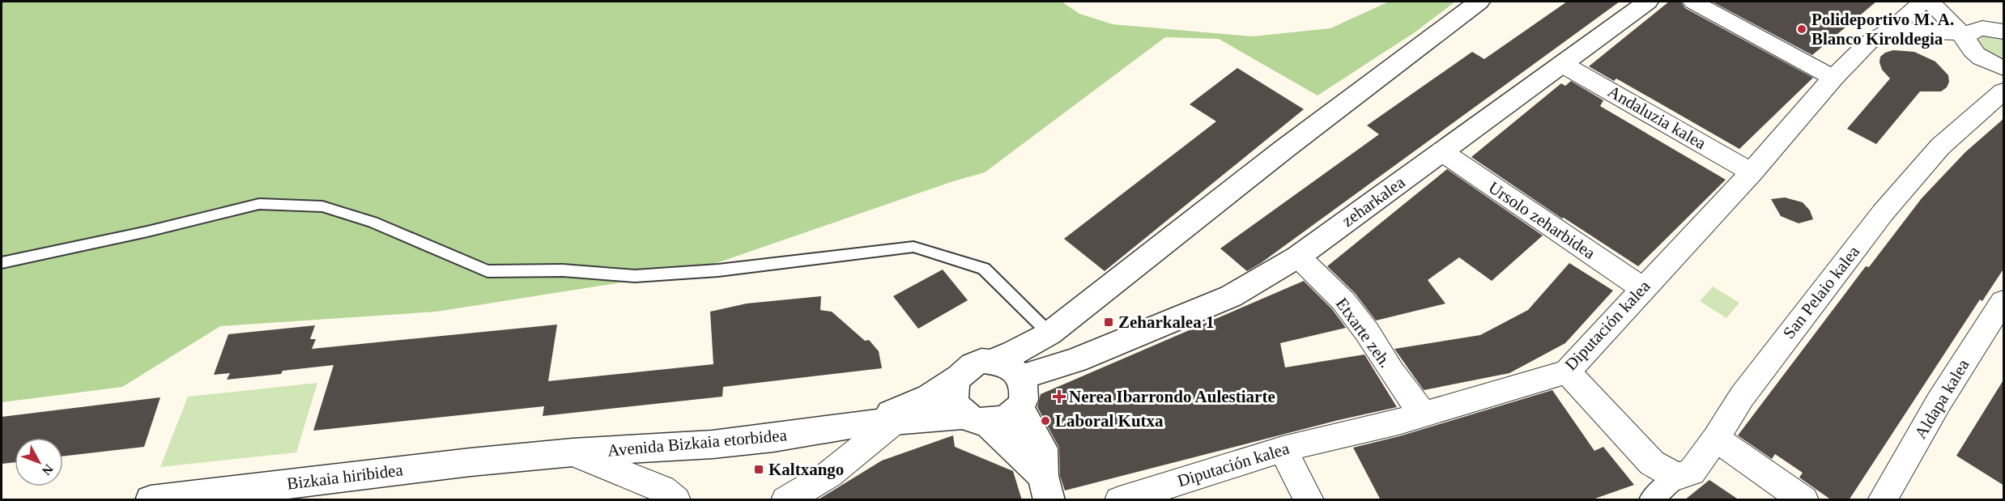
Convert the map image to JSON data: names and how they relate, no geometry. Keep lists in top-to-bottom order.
{
  "streets": {
    "street": [
      "Andaluzia kalea",
      "zeharkalea",
      "Ursolo zeharbidea",
      "San Pelaio kalea",
      "Diputación kalea",
      "Etxarte zeh.",
      "Aldapa kalea",
      "Avenida Bizkaia etorbidea",
      "Bizkaia hiribidea"
    ]
  },
  "crossings": [
    ["Andaluzia kalea", "zeharkalea"],
    ["Andaluzia kalea", "Diputación kalea"],
    ["zeharkalea", "Ursolo zeharbidea"],
    ["zeharkalea", "Etxarte zeh."],
    ["Ursolo zeharbidea", "Diputación kalea"],
    ["Diputación kalea", "Etxarte zeh."],
    ["Avenida Bizkaia etorbidea", "Bizkaia hiribidea"]
  ],
  "places": {
    "other": ["Polideportivo M. A. Blanco Kiroldegia", "Laboral Kutxa"],
    "transit": ["Zeharkalea 1", "Kaltxango"],
    "health": ["Nerea Ibarrondo Aulestiarte"]
  },
  "north": "bottom right"
}
